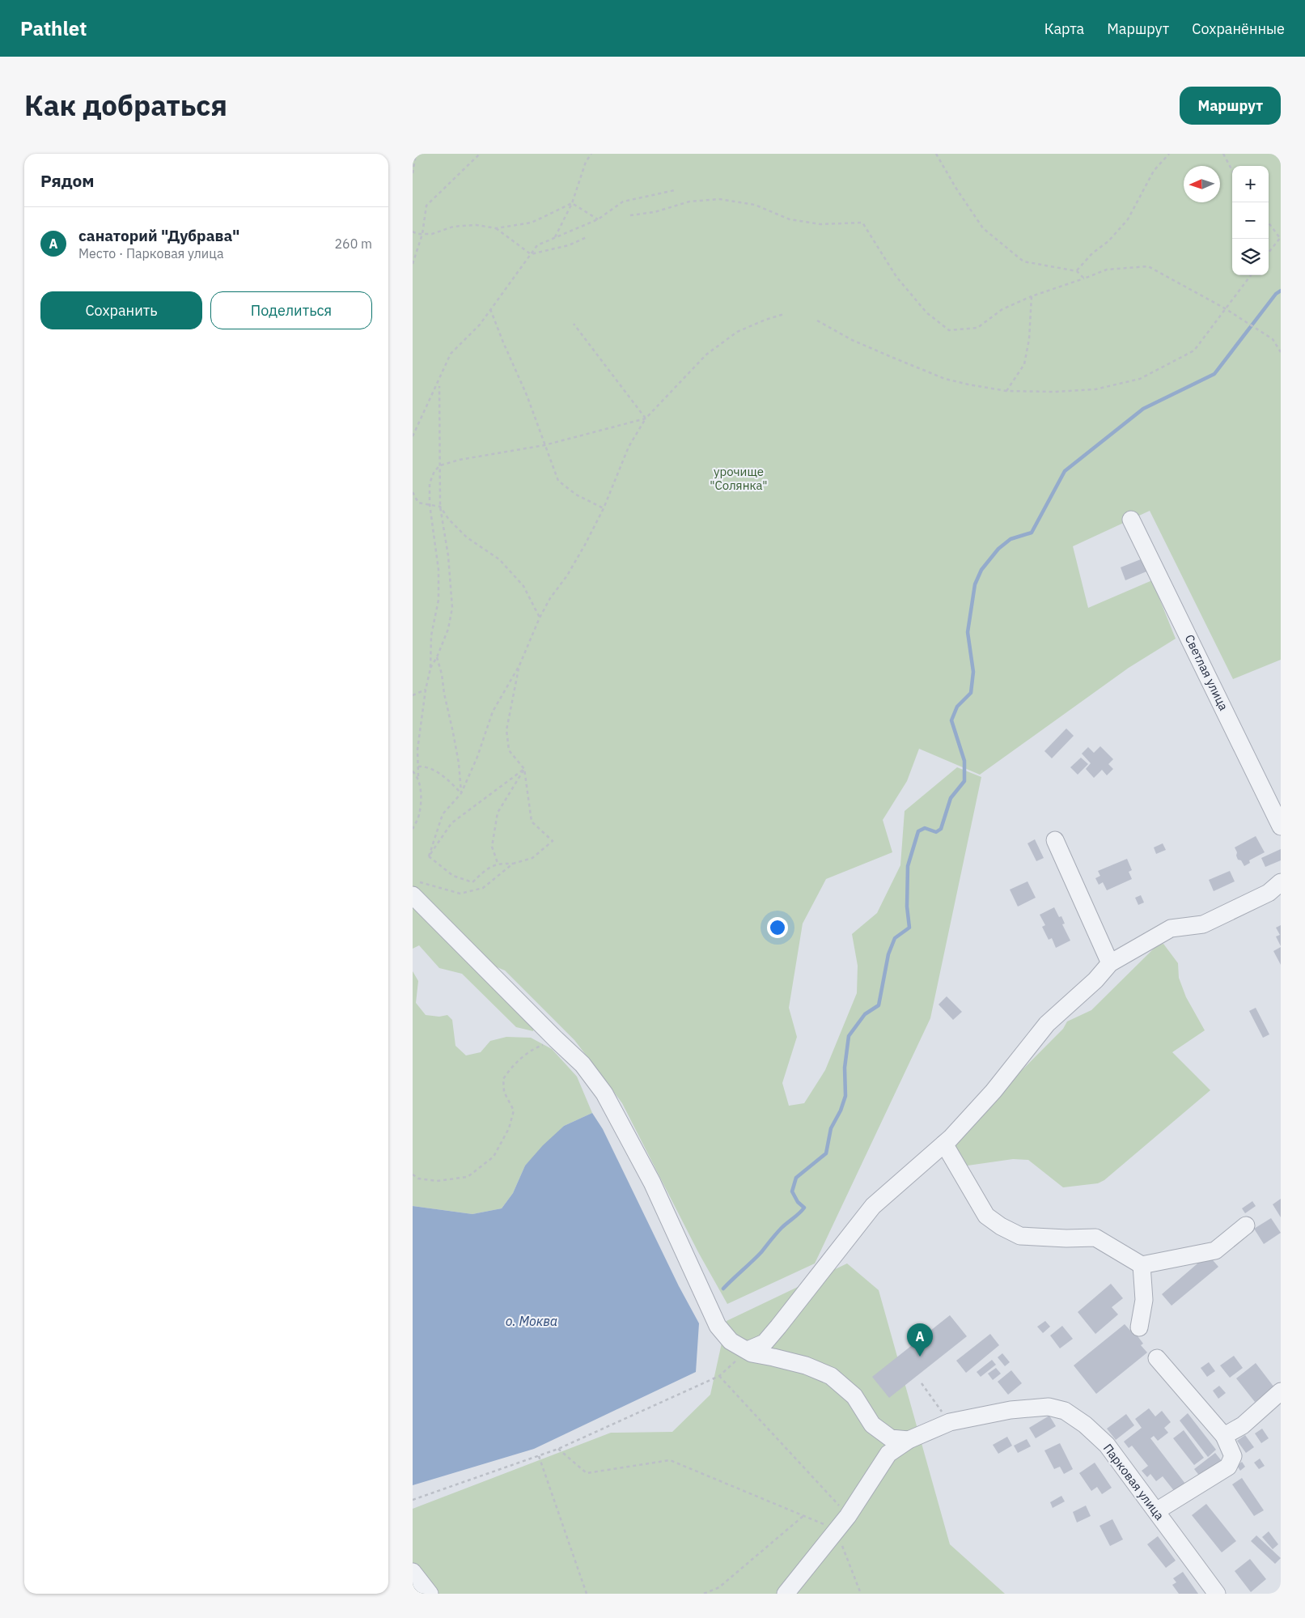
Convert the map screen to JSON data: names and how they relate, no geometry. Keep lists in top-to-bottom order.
{
  "streets": {
    "street": ["Светлая улица", "Парковая улица"]
  },
  "water": ["о. Моква"],
  "parks": ["урочище \"Солянка\""],
  "north": "left",
  "page": {
    "header": "Pathlet",
    "nav": ["Карта", "Маршрут", "Сохранённые"],
    "title": "Как добраться",
    "buttons": [
      "Маршрут",
      ["Сохранить", "Поделиться"]
    ],
    "heading": "Рядом",
    "map_buttons": ["+", "−"],
    "list": [
      {
        "mark": "A",
        "name": "санаторий \"Дубрава\"",
        "note": "Место · Парковая улица",
        "value": "260 m"
      }
    ],
    "pins": "A"
  }
}
